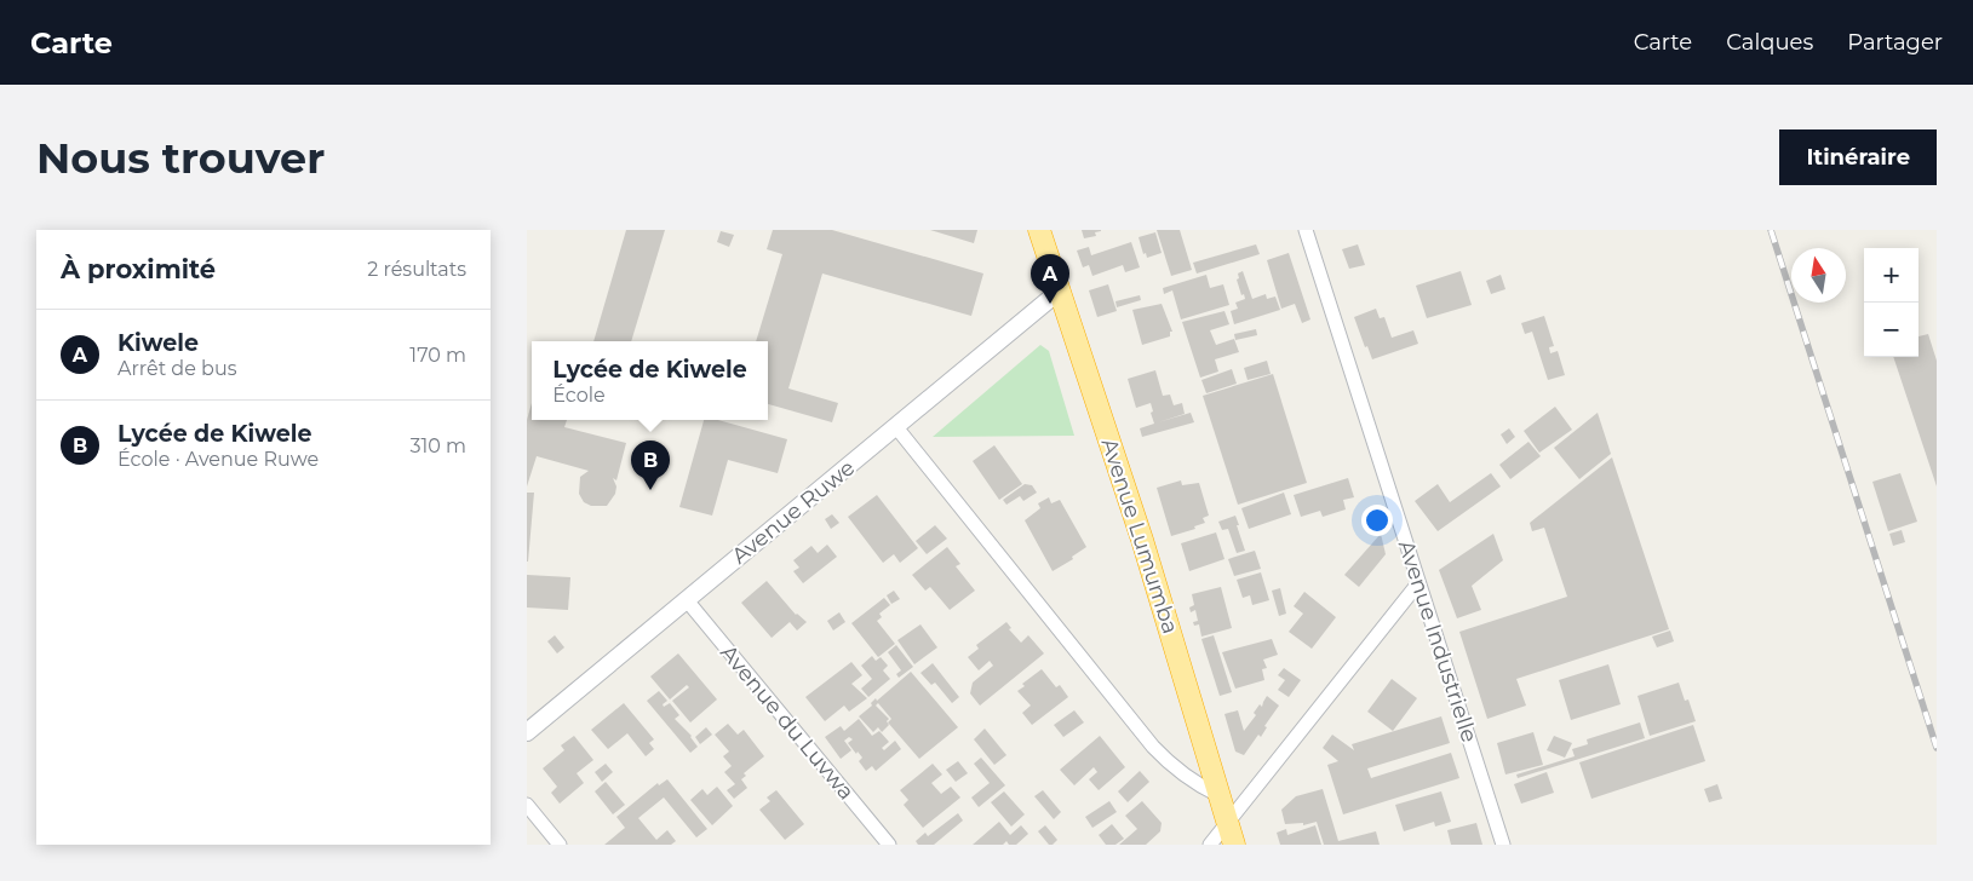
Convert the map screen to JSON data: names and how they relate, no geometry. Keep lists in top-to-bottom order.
{
  "streets": {
    "highway": ["Avenue Lumumba"],
    "street": ["Avenue Ruwe", "Avenue Industrielle", "Avenue du Luvwa"]
  },
  "crossings": [
    ["Avenue Ruwe", "Avenue Lumumba"],
    ["Avenue Ruwe", "Avenue du Luvwa"]
  ],
  "north": "top",
  "page": {
    "header": "Carte",
    "nav": ["Carte", "Calques", "Partager"],
    "buttons": "Itinéraire",
    "title": "Nous trouver",
    "heading": ["À proximité", "2 résultats"],
    "map_buttons": ["+", "−"],
    "pins": ["A", "B"],
    "list": [
      {
        "mark": "A",
        "name": "Kiwele",
        "note": "Arrêt de bus",
        "value": "170 m"
      },
      {
        "mark": "B",
        "name": "Lycée de Kiwele",
        "note": "École · Avenue Ruwe",
        "value": "310 m"
      }
    ],
    "popup": ["Lycée de Kiwele", "École"]
  }
}
